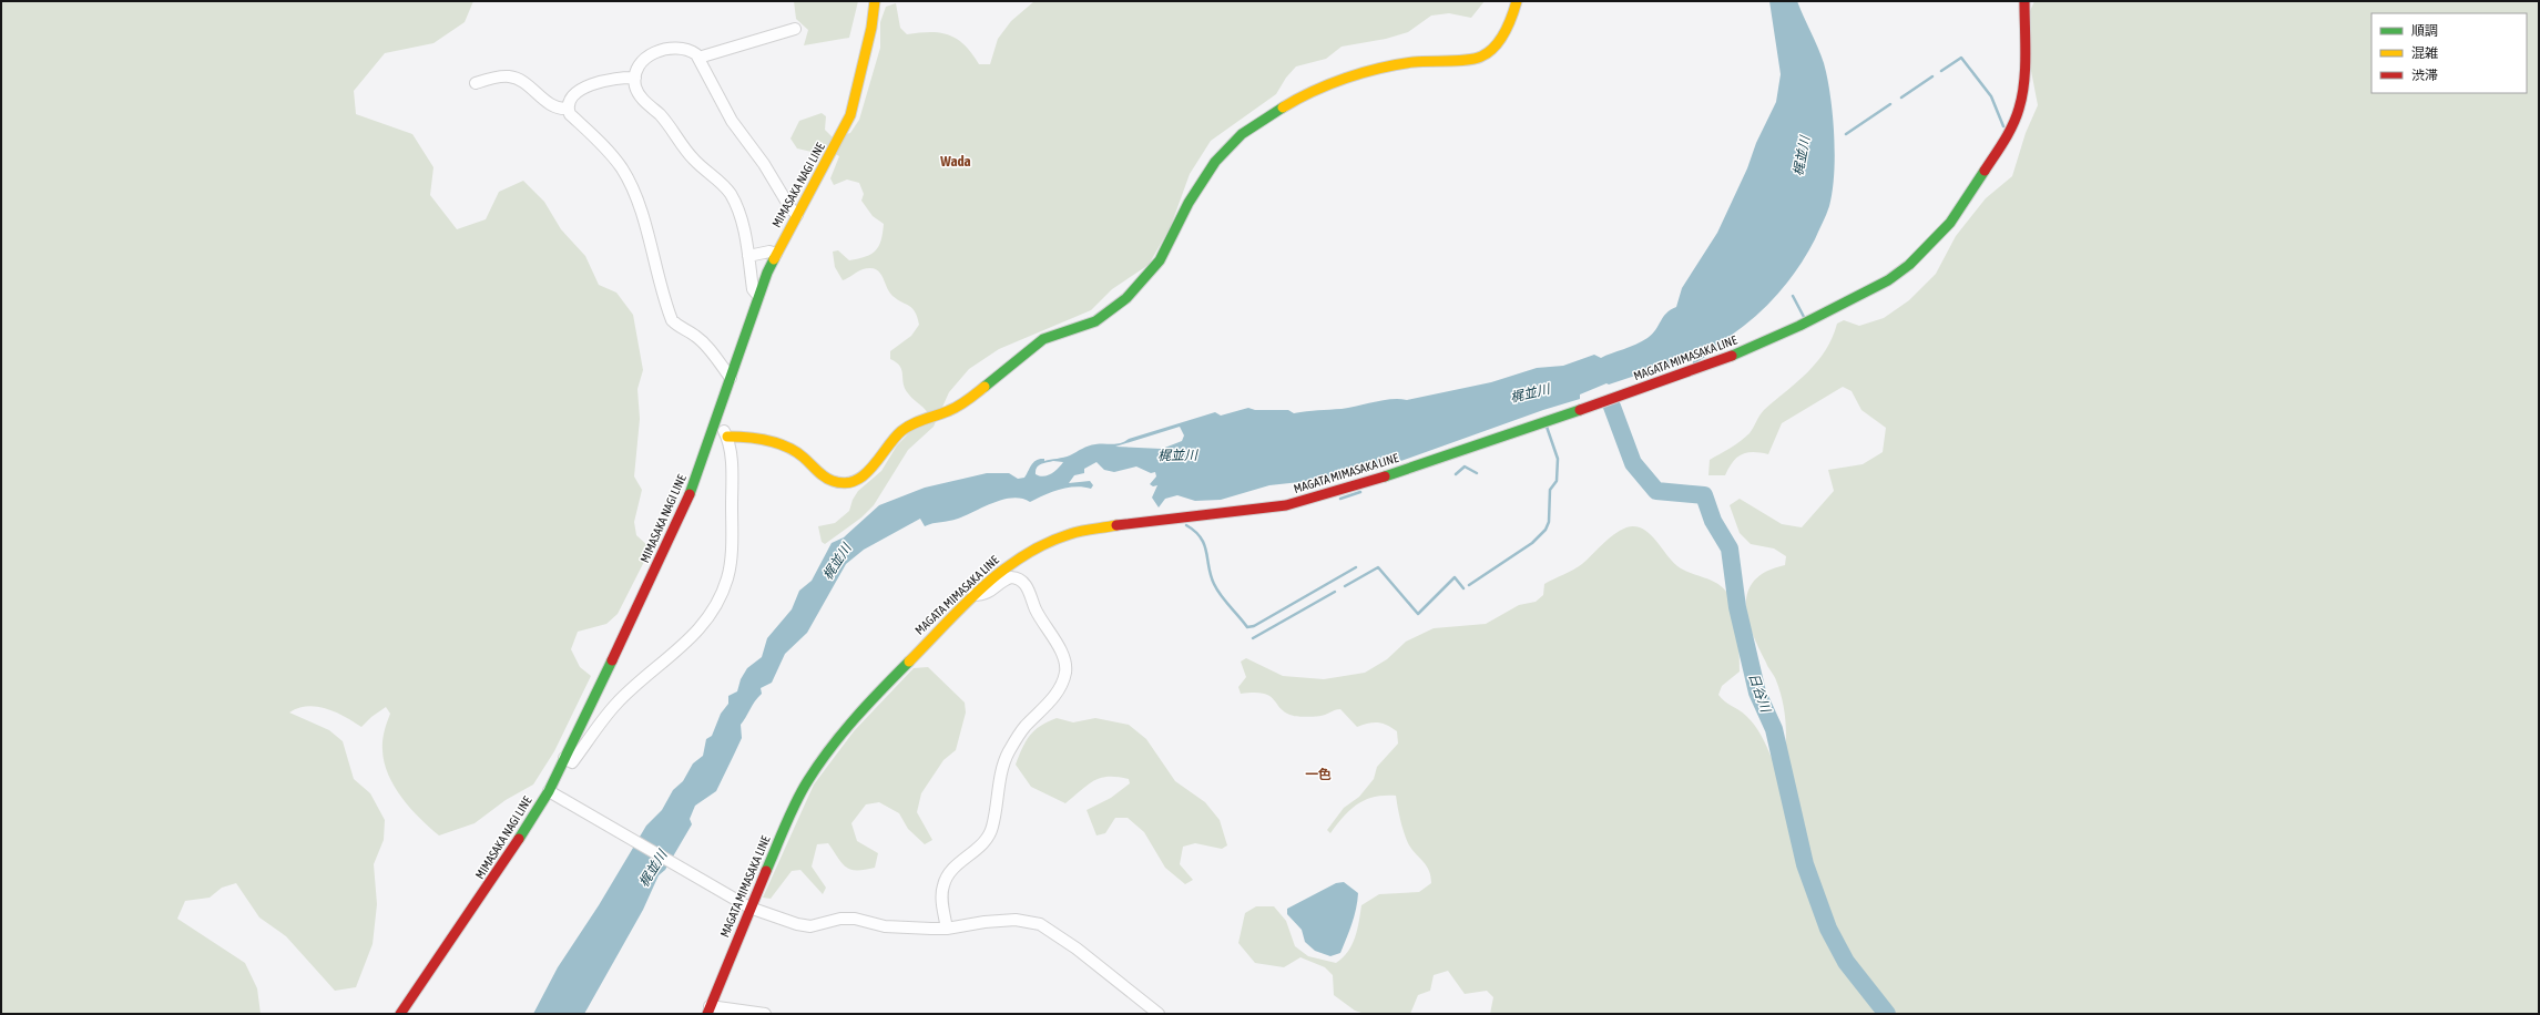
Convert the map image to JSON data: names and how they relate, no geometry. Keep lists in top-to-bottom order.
{
  "streets": {
    "main road": ["MIMASAKA NAGI LINE", "MAGATA MIMASAKA LINE"]
  },
  "districts": ["Wada", "一色"],
  "water": ["梶並川", "日谷川"],
  "legend": ["順調", "混雑", "渋滞"]
}
